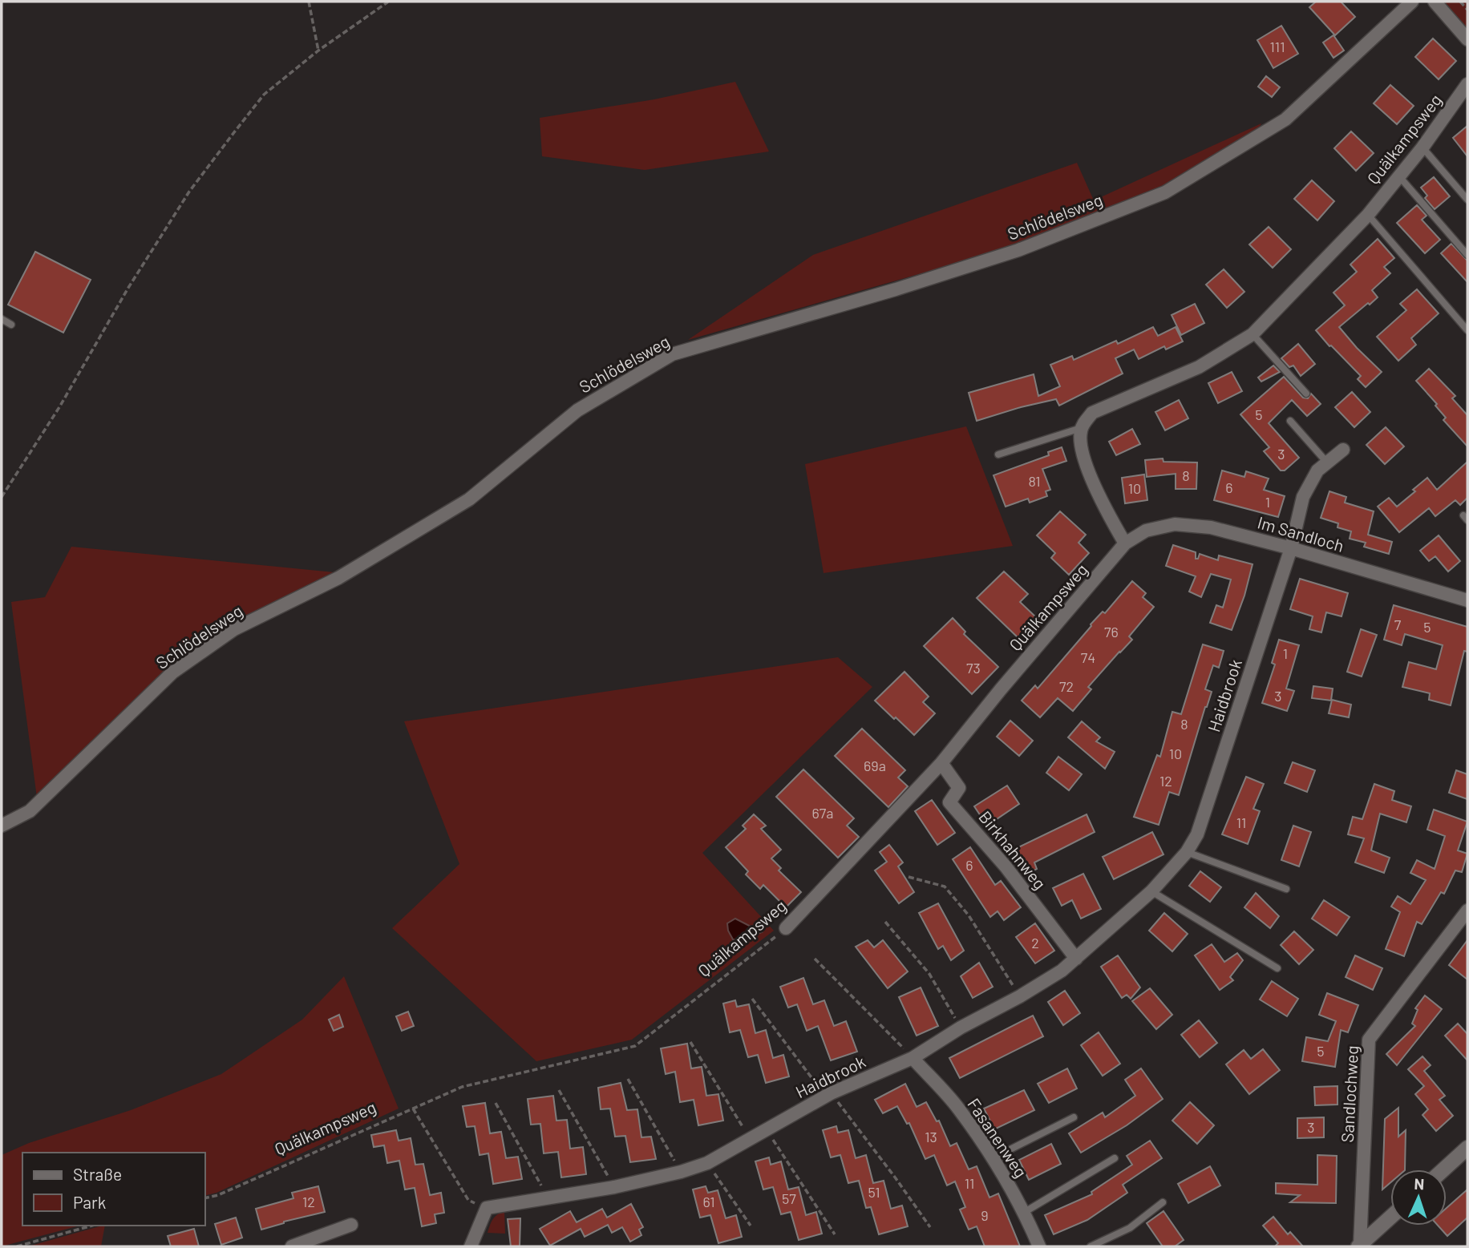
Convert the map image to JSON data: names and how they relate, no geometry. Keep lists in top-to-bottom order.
{
  "streets": {
    "street": [
      "Quälkampsweg",
      "Schlödelsweg",
      "Im Sandloch",
      "Haidbrook",
      "Birkhahnweg",
      "Sandlochweg",
      "Fasanenweg"
    ]
  },
  "crossings": [
    ["Quälkampsweg", "Im Sandloch"],
    ["Quälkampsweg", "Birkhahnweg"],
    ["Im Sandloch", "Haidbrook"],
    ["Haidbrook", "Birkhahnweg"],
    ["Haidbrook", "Fasanenweg"]
  ],
  "house_numbers": [
    "111",
    "5",
    "3",
    "8",
    "81",
    "6",
    "10",
    "1",
    "7",
    "5",
    "76",
    "1",
    "74",
    "73",
    "72",
    "3",
    "8",
    "10",
    "69a",
    "12",
    "67a",
    "11",
    "6",
    "2",
    "5",
    "3",
    "13",
    "11",
    "51",
    "57",
    "12",
    "61",
    "9"
  ],
  "legend": ["Straße", "Park"],
  "north": "top"
}
